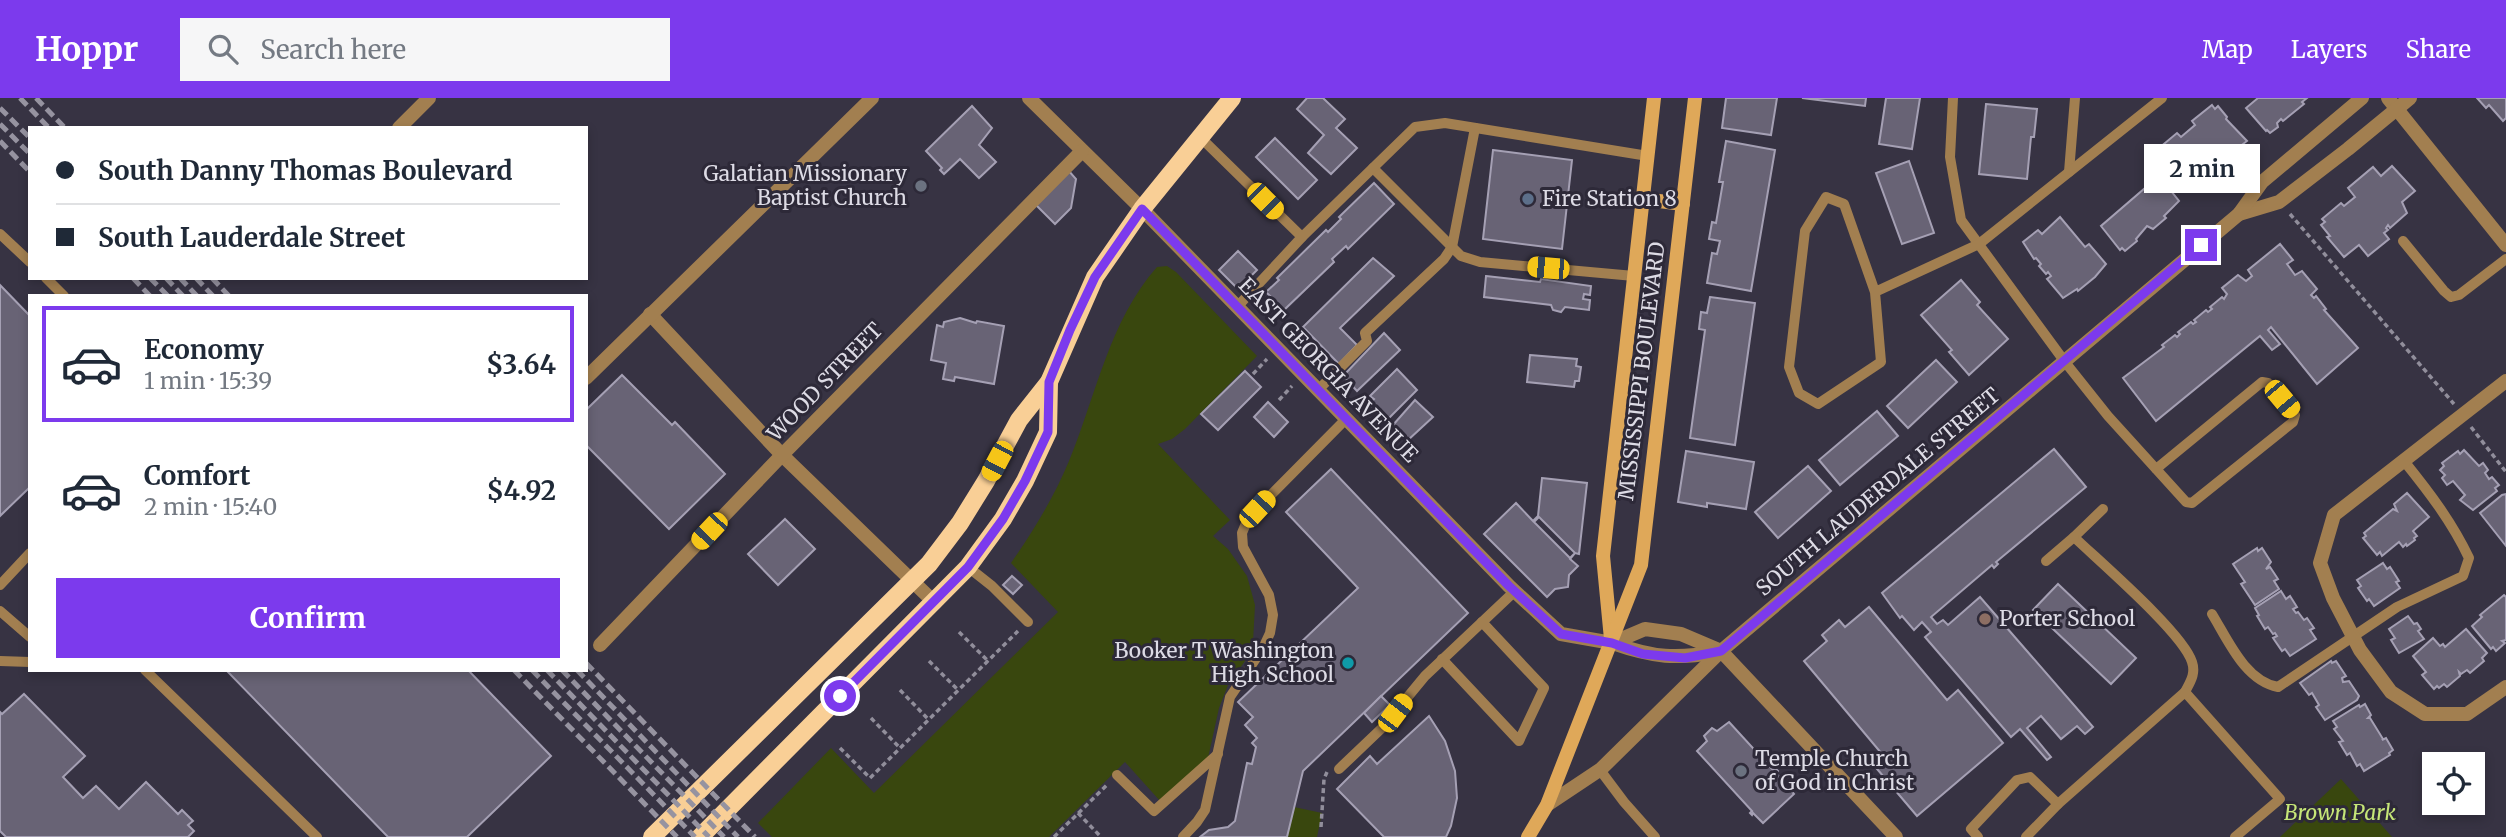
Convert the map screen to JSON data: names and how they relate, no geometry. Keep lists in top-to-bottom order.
{
  "streets": {
    "main road": ["MISSISSIPPI BOULEVARD"],
    "street": ["EAST GEORGIA AVENUE", "WOOD STREET", "SOUTH LAUDERDALE STREET"]
  },
  "crossings": [
    ["EAST GEORGIA AVENUE", "MISSISSIPPI BOULEVARD"],
    ["EAST GEORGIA AVENUE", "WOOD STREET"],
    ["EAST GEORGIA AVENUE", "SOUTH LAUDERDALE STREET"],
    ["MISSISSIPPI BOULEVARD", "SOUTH LAUDERDALE STREET"]
  ],
  "parks": ["Brown Park"],
  "places": [
    "Galatian Missionary Baptist Church",
    "Fire Station 8",
    "Porter School",
    "Booker T Washington High School",
    "Temple Church of God in Christ"
  ],
  "page": {
    "header": "Hoppr",
    "search": "Search here",
    "nav": ["Map", "Layers", "Share"],
    "banner": ["South Danny Thomas Boulevard", "South Lauderdale Street"],
    "bubble": "2 min",
    "list": [
      {
        "name": "Economy",
        "note": "1 min · 15:39",
        "value": "$3.64"
      },
      {
        "name": "Comfort",
        "note": "2 min · 15:40",
        "value": "$4.92"
      }
    ],
    "buttons": "Confirm"
  }
}
